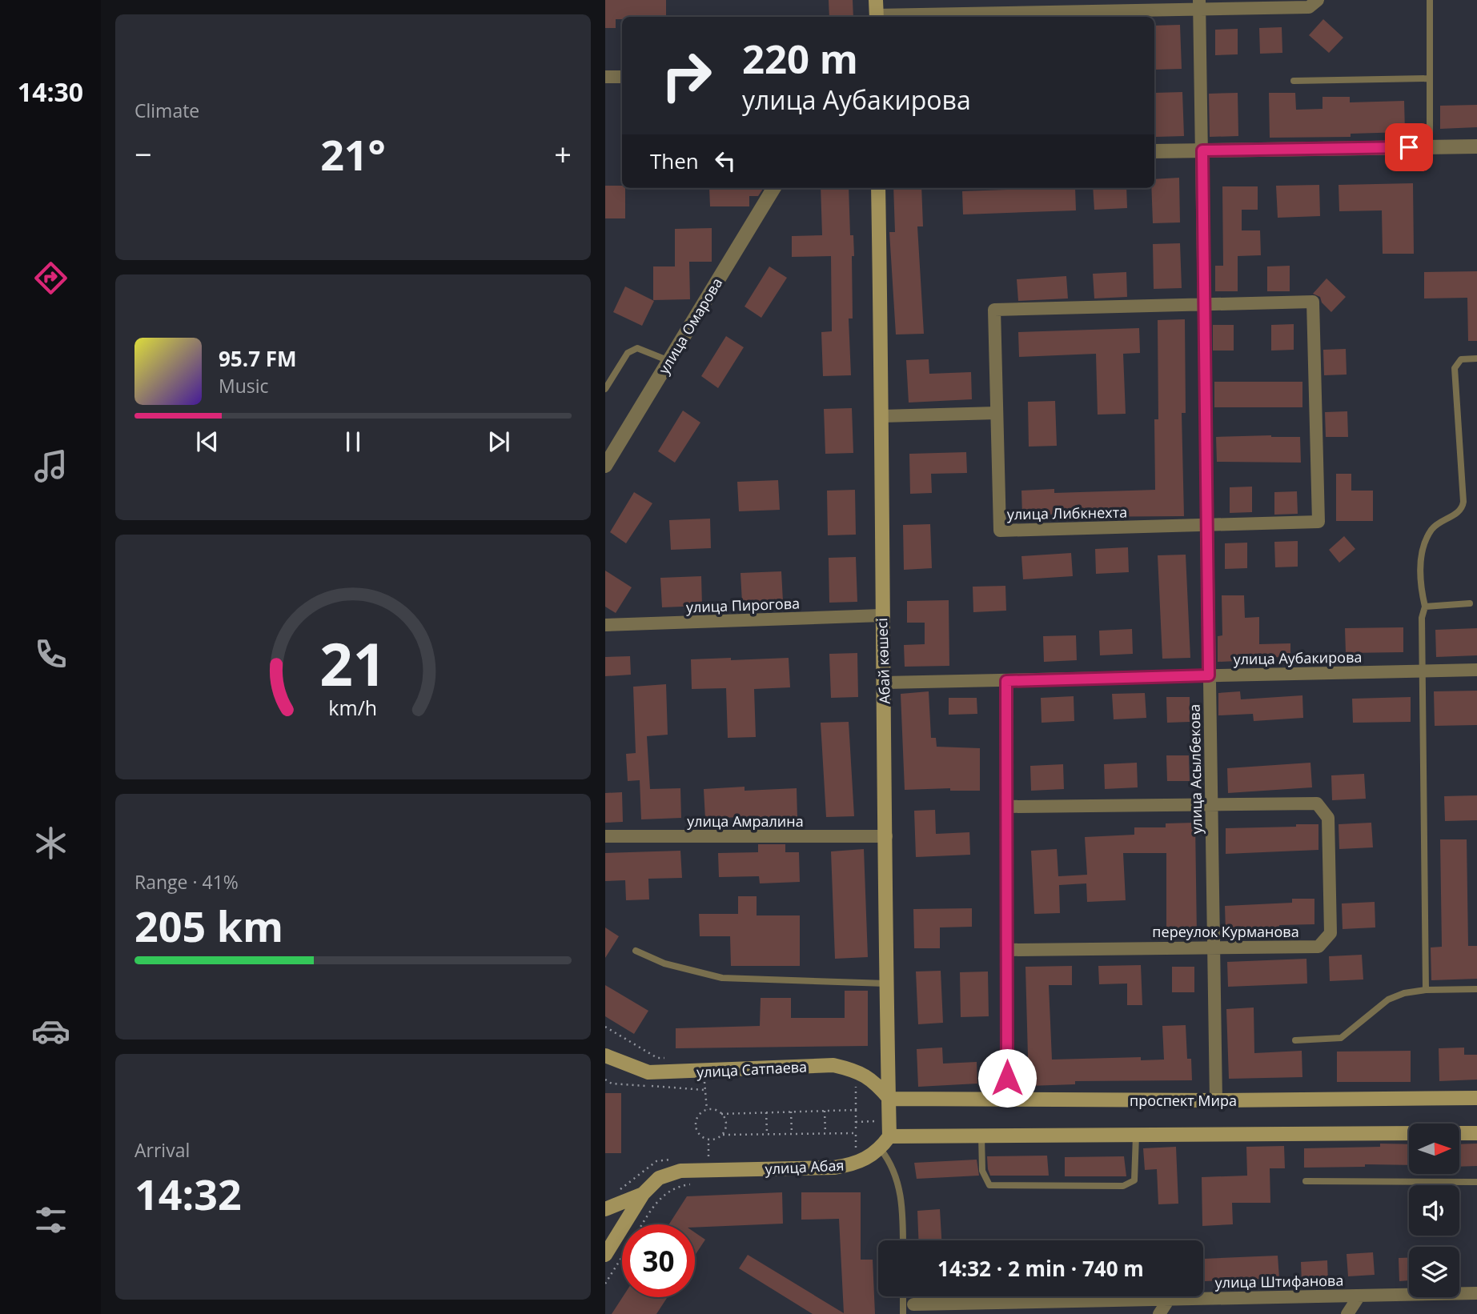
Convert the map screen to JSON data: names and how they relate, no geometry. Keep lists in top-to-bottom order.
{
  "streets": {
    "main road": [
      "Абай көшесі",
      "улица Сатпаева",
      "проспект Мира",
      "улица Абая"
    ],
    "street": [
      "улица Омарова",
      "улица Либкнехта",
      "улица Пирогова",
      "улица Аубакирова",
      "улица Асылбекова",
      "улица Амралина",
      "переулок Курманова",
      "улица Штифанова"
    ]
  },
  "crossings": [
    ["улица Либкнехта", "улица Асылбекова"],
    ["улица Пирогова", "Абай көшесі"],
    ["улица Аубакирова", "Абай көшесі"],
    ["улица Аубакирова", "улица Асылбекова"],
    ["Абай көшесі", "улица Амралина"],
    ["Абай көшесі", "улица Сатпаева"],
    ["Абай көшесі", "проспект Мира"],
    ["Абай көшесі", "улица Абая"],
    ["улица Асылбекова", "переулок Курманова"],
    ["улица Асылбекова", "проспект Мира"],
    ["улица Сатпаева", "проспект Мира"]
  ],
  "north": "right",
  "page": {
    "tabs": "14:30",
    "tile": [
      "Climate",
      ["Range · 41%", "205 km"],
      ["Arrival", "14:32"]
    ],
    "turn": ["220 m", "улица Аубакирова"],
    "heat": ["−", "21°", "+"],
    "then": "Then",
    "song": ["95.7 FM", "Music"],
    "limit": "30",
    "trip": "14:32 · 2 min · 740 m",
    "gauge": ["21", "km/h"]
  }
}
